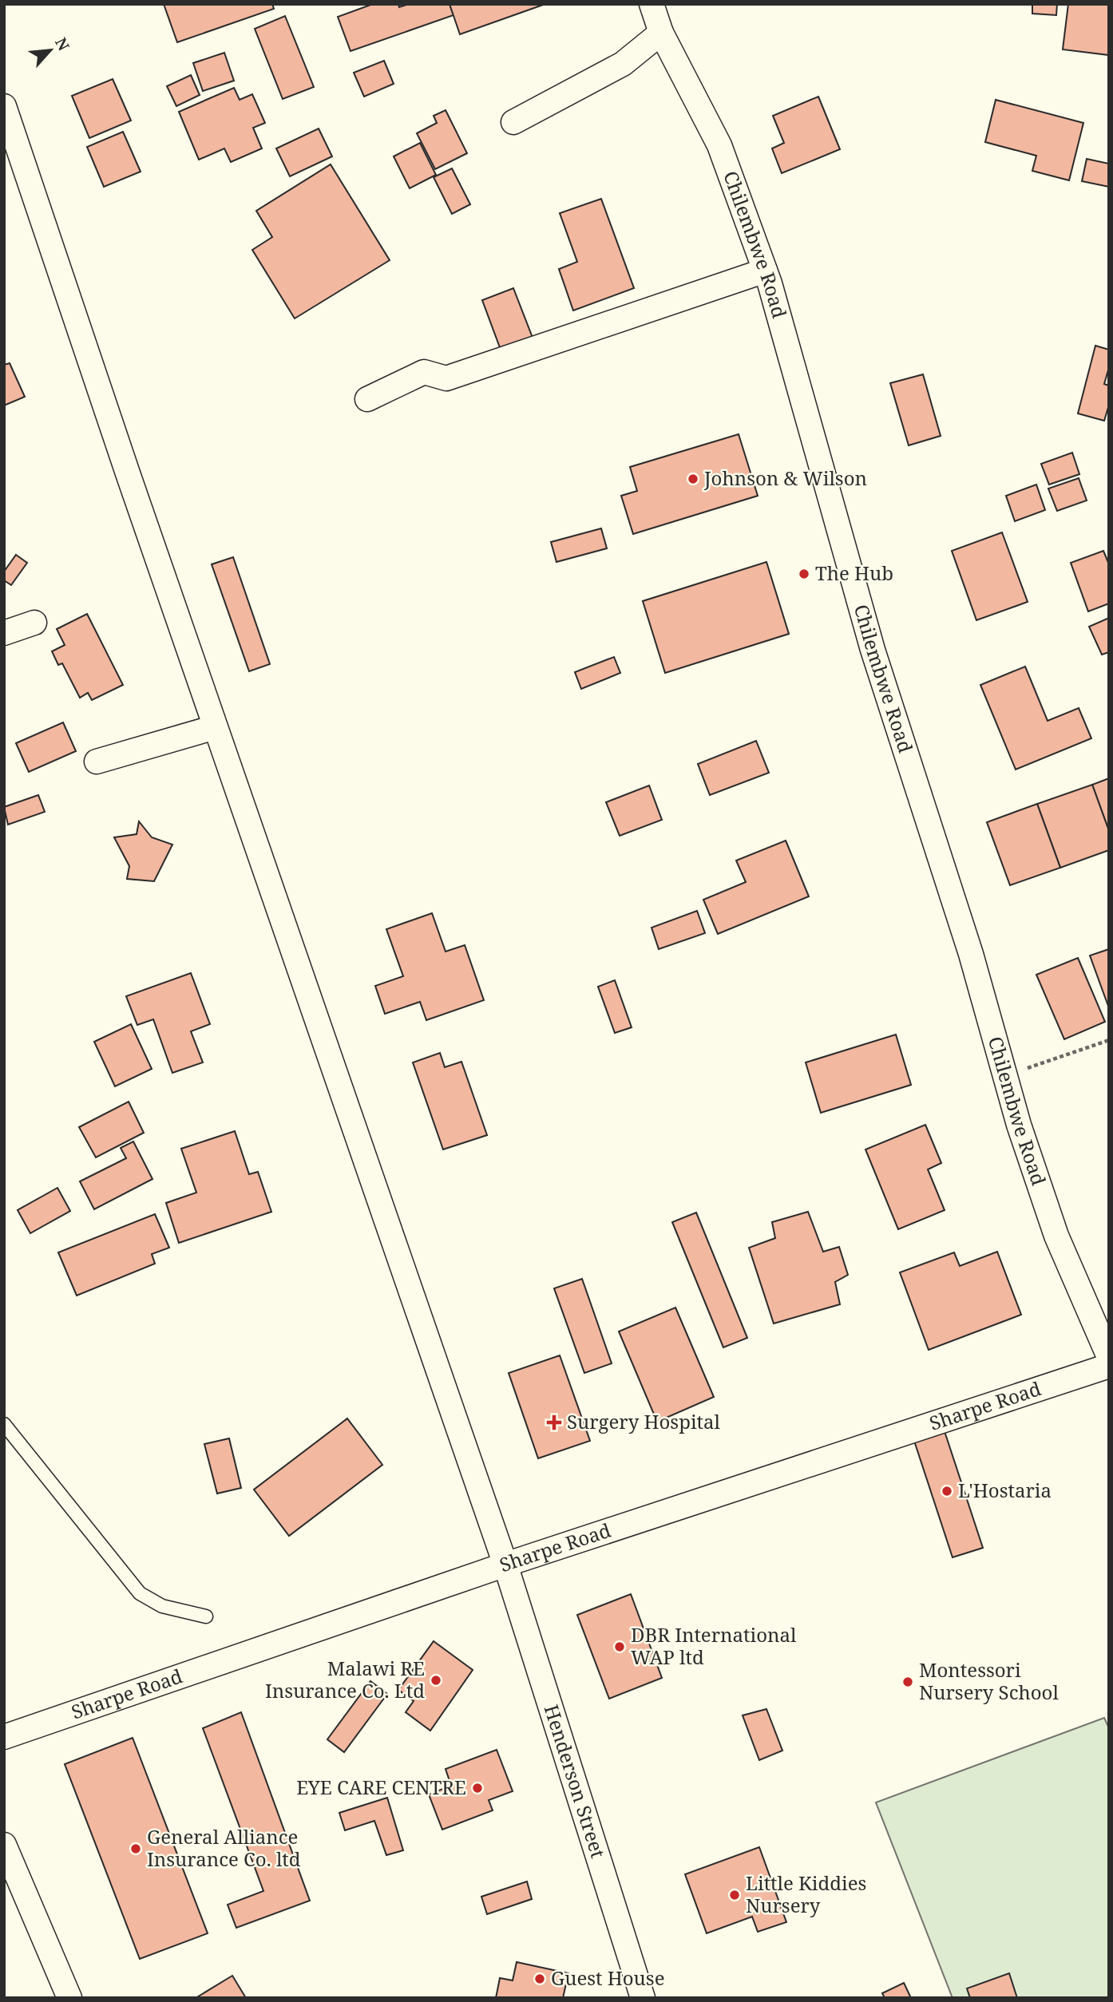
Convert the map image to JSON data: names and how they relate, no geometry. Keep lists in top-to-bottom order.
{
  "streets": {
    "street": ["Chilembwe Road", "Sharpe Road", "Henderson Street"]
  },
  "crossings": [
    ["Sharpe Road", "Henderson Street"]
  ],
  "places": {
    "other": [
      "Johnson & Wilson",
      "The Hub",
      "L'Hostaria",
      "DBR International WAP ltd",
      "Malawi RE Insurance Co. Ltd",
      "Montessori Nursery School",
      "EYE CARE CENTRE",
      "General Alliance Insurance Co. ltd",
      "Little Kiddies Nursery",
      "Guest House"
    ],
    "health": ["Surgery Hospital"]
  },
  "north": "top right"
}
